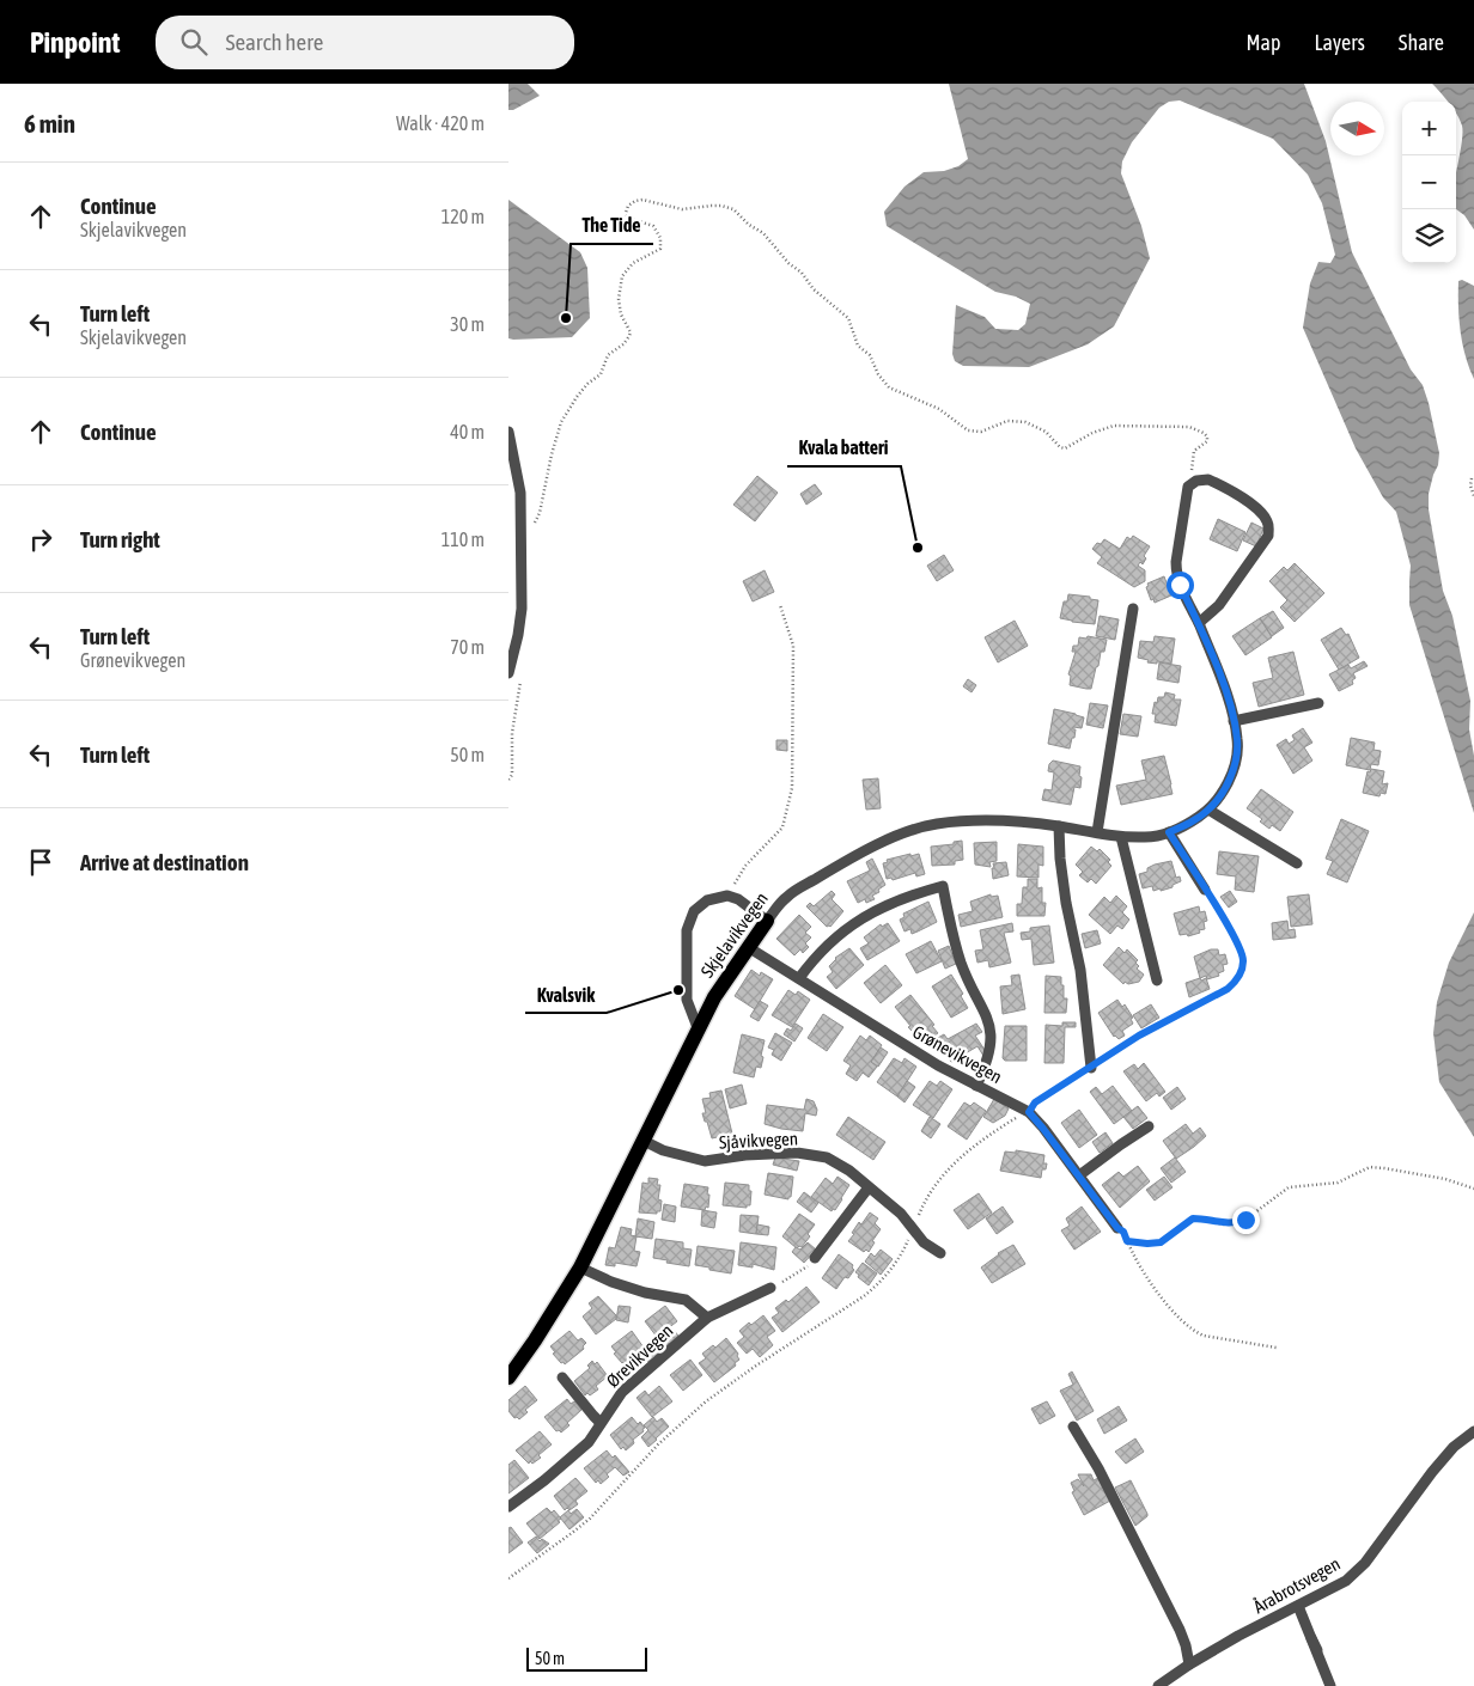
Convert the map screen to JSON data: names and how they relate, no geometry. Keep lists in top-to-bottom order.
{
  "streets": {
    "main road": ["Skjelavikvegen"],
    "street": [
      "Grønevikvegen",
      "Sjåvikvegen",
      "Ørevikvegen",
      "Årabrotsvegen"
    ]
  },
  "crossings": [
    ["Skjelavikvegen", "Grønevikvegen"],
    ["Skjelavikvegen", "Sjåvikvegen"],
    ["Skjelavikvegen", "Ørevikvegen"]
  ],
  "places": ["The Tide", "Kvala batteri", "Kvalsvik"],
  "scale_bar": "50 m",
  "north": "right",
  "page": {
    "header": "Pinpoint",
    "search": "Search here",
    "nav": ["Map", "Layers", "Share"],
    "heading": ["6 min", "Walk · 420 m"],
    "map_buttons": ["+", "−"],
    "list": [
      ["Continue", "Skjelavikvegen", "120 m"],
      ["Turn left", "Skjelavikvegen", "30 m"],
      ["Continue", "40 m"],
      ["Turn right", "110 m"],
      ["Turn left", "Grønevikvegen", "70 m"],
      ["Turn left", "50 m"],
      "Arrive at destination"
    ],
    "scale": "50 m"
  }
}
